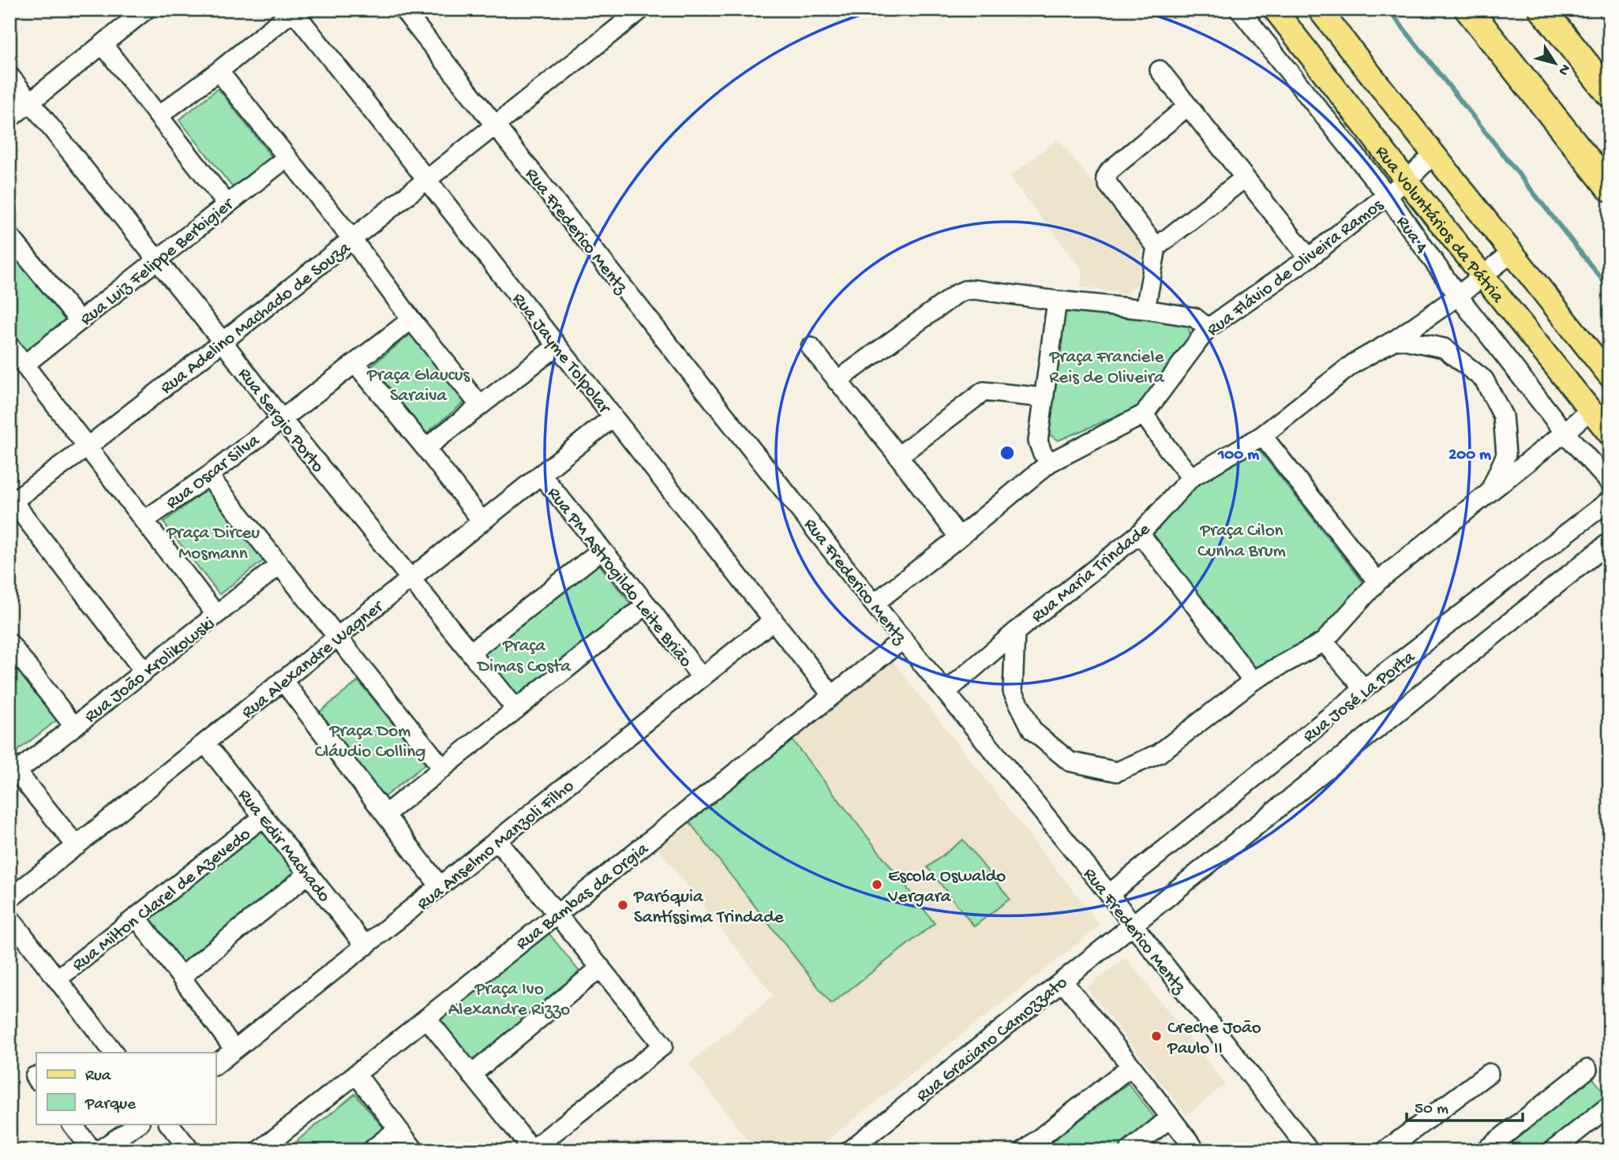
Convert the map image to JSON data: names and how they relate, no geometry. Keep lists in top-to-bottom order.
{
  "streets": {
    "main road": ["Rua Voluntários da Pátria"],
    "street": [
      "Rua Frederico Mentz",
      "Rua 4",
      "Rua Luiz Felippe Berbigier",
      "Rua Flávio de Oliveira Ramos",
      "Rua Adelino Machado de Souza",
      "Rua Jayme Tolpolar",
      "Rua Sergio Porto",
      "Rua Oscar Silva",
      "Rua Maria Trindade",
      "Rua PM Astrogildo Leite Brião",
      "Rua Alexandre Wagner",
      "Rua João Krolikowski",
      "Rua José La Porta",
      "Rua Anselmo Manzoli Filho",
      "Rua Edir Machado",
      "Rua Bambas da Orgia",
      "Rua Milton Clarel de Azevedo",
      "Rua Graciano Camozzato"
    ]
  },
  "crossings": [
    ["Rua Voluntários da Pátria", "Rua Flávio de Oliveira Ramos"],
    ["Rua Voluntários da Pátria", "Rua Maria Trindade"],
    ["Rua Frederico Mentz", "Rua Flávio de Oliveira Ramos"],
    ["Rua Frederico Mentz", "Rua Adelino Machado de Souza"],
    ["Rua Frederico Mentz", "Rua Maria Trindade"],
    ["Rua Frederico Mentz", "Rua José La Porta"],
    ["Rua Frederico Mentz", "Rua Bambas da Orgia"],
    ["Rua Frederico Mentz", "Rua Graciano Camozzato"],
    ["Rua 4", "Rua Flávio de Oliveira Ramos"],
    ["Rua 4", "Rua Maria Trindade"],
    ["Rua Luiz Felippe Berbigier", "Rua Sergio Porto"],
    ["Rua Adelino Machado de Souza", "Rua Jayme Tolpolar"],
    ["Rua Adelino Machado de Souza", "Rua Sergio Porto"],
    ["Rua Jayme Tolpolar", "Rua Alexandre Wagner"],
    ["Rua Jayme Tolpolar", "Rua Anselmo Manzoli Filho"],
    ["Rua Jayme Tolpolar", "Rua Bambas da Orgia"],
    ["Rua Sergio Porto", "Rua Oscar Silva"],
    ["Rua Sergio Porto", "Rua Alexandre Wagner"],
    ["Rua PM Astrogildo Leite Brião", "Rua Alexandre Wagner"],
    ["Rua PM Astrogildo Leite Brião", "Rua Anselmo Manzoli Filho"],
    ["Rua Alexandre Wagner", "Rua Edir Machado"],
    ["Rua José La Porta", "Rua Graciano Camozzato"],
    ["Rua Anselmo Manzoli Filho", "Rua Edir Machado"],
    ["Rua Edir Machado", "Rua Milton Clarel de Azevedo"]
  ],
  "parks": [
    "Praça Franciele Reis de Oliveira",
    "Praça Glaucus Saraiva",
    "Praça Cilon Cunha Brum",
    "Praça Dirceu Mosmann",
    "Praça Dimas Costa",
    "Praça Dom Cláudio Colling",
    "Praça Ivo Alexandre Rizzo"
  ],
  "places": ["Escola Oswaldo Vergara", "Paróquia Santíssima Trindade", "Creche João Paulo II"],
  "legend": ["Rua", "Parque"],
  "scale_bar": "50 m",
  "north": "bottom right",
  "rings": ["100 m", "200 m"]
}
